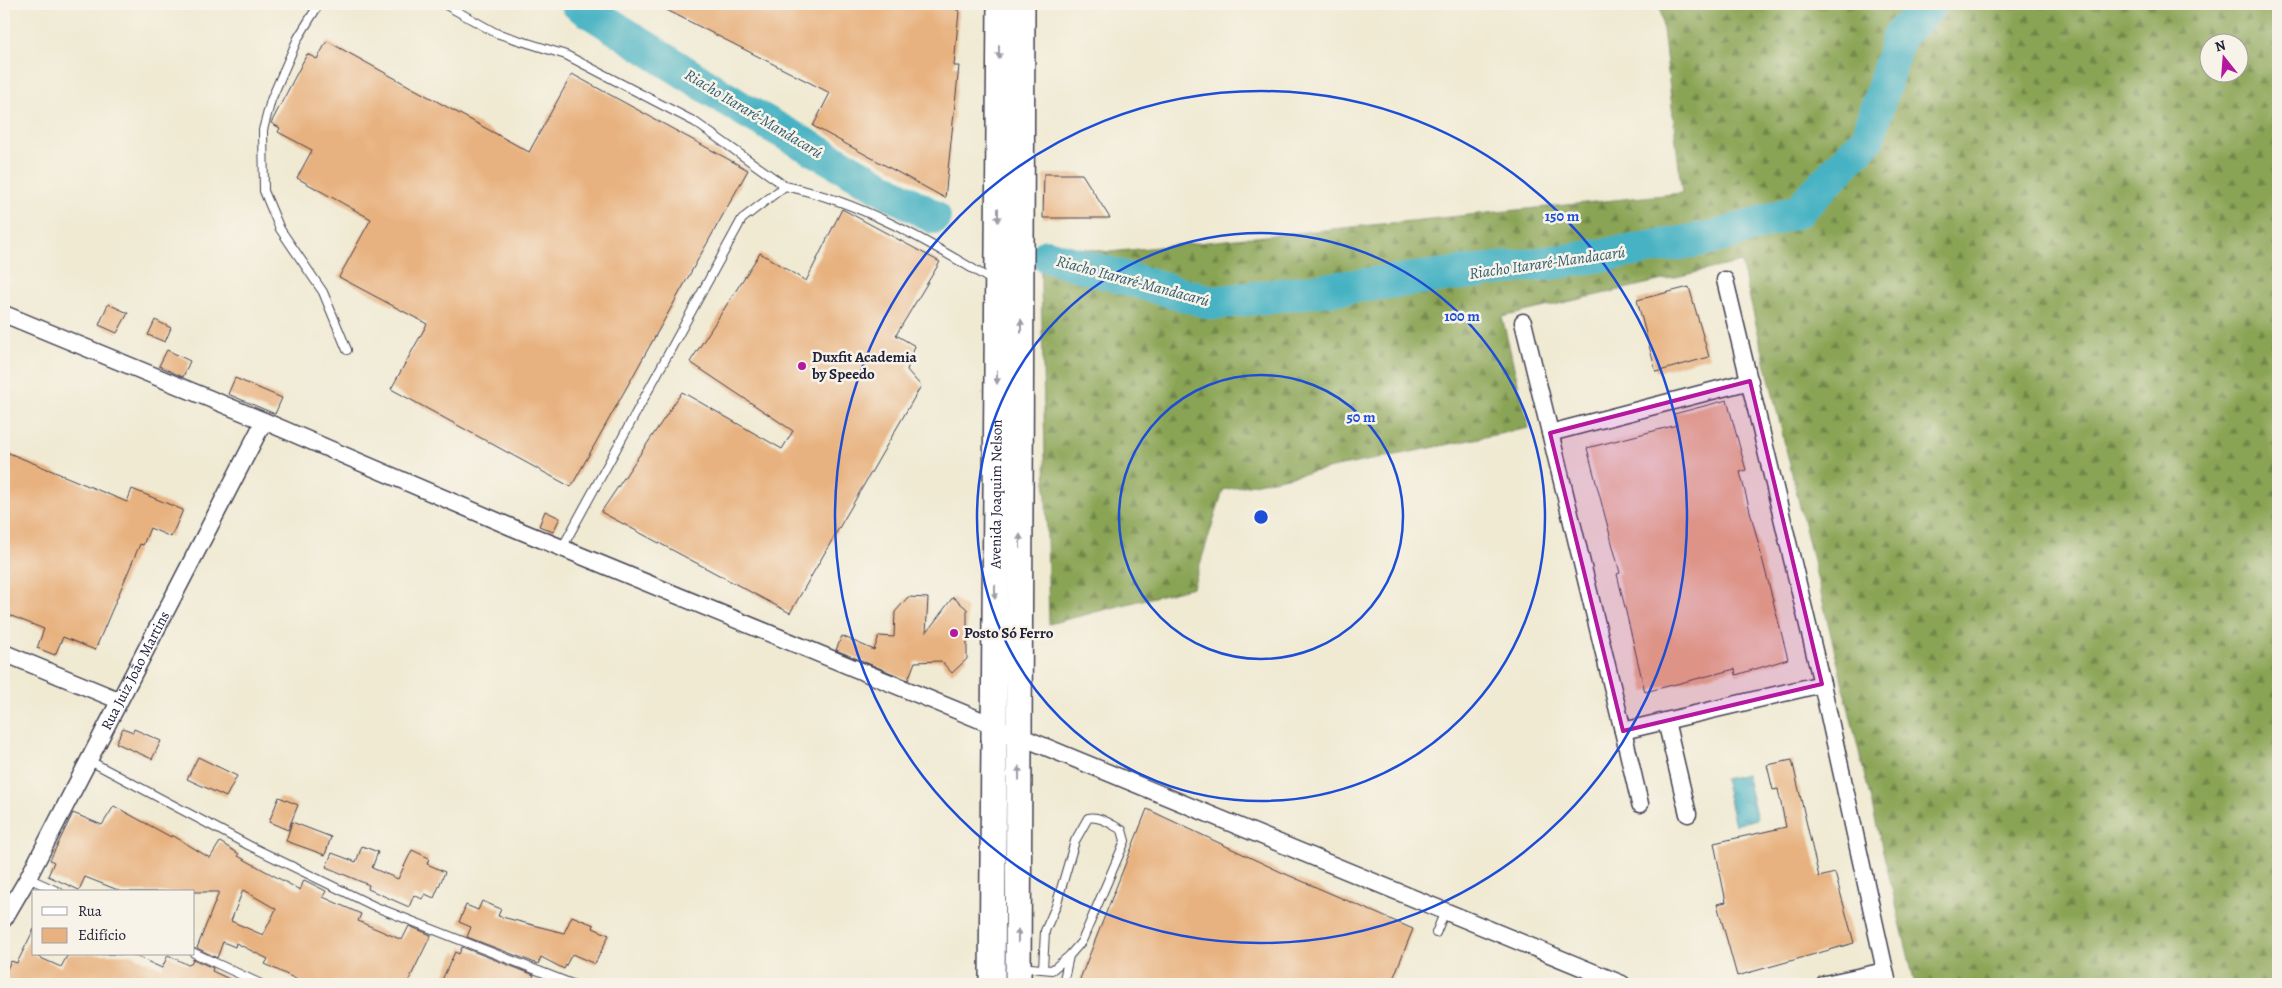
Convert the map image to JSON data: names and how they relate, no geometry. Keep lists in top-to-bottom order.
{
  "streets": {
    "main road": ["Avenida Joaquim Nelson"],
    "street": ["Rua Juiz João Martins"]
  },
  "water": ["Riacho Itararé-Mandacarú"],
  "places": ["Duxfit Academia by Speedo", "Posto Só Ferro"],
  "legend": ["Rua", "Edifício"],
  "north": "top",
  "rings": ["150 m", "100 m", "50 m"]
}
